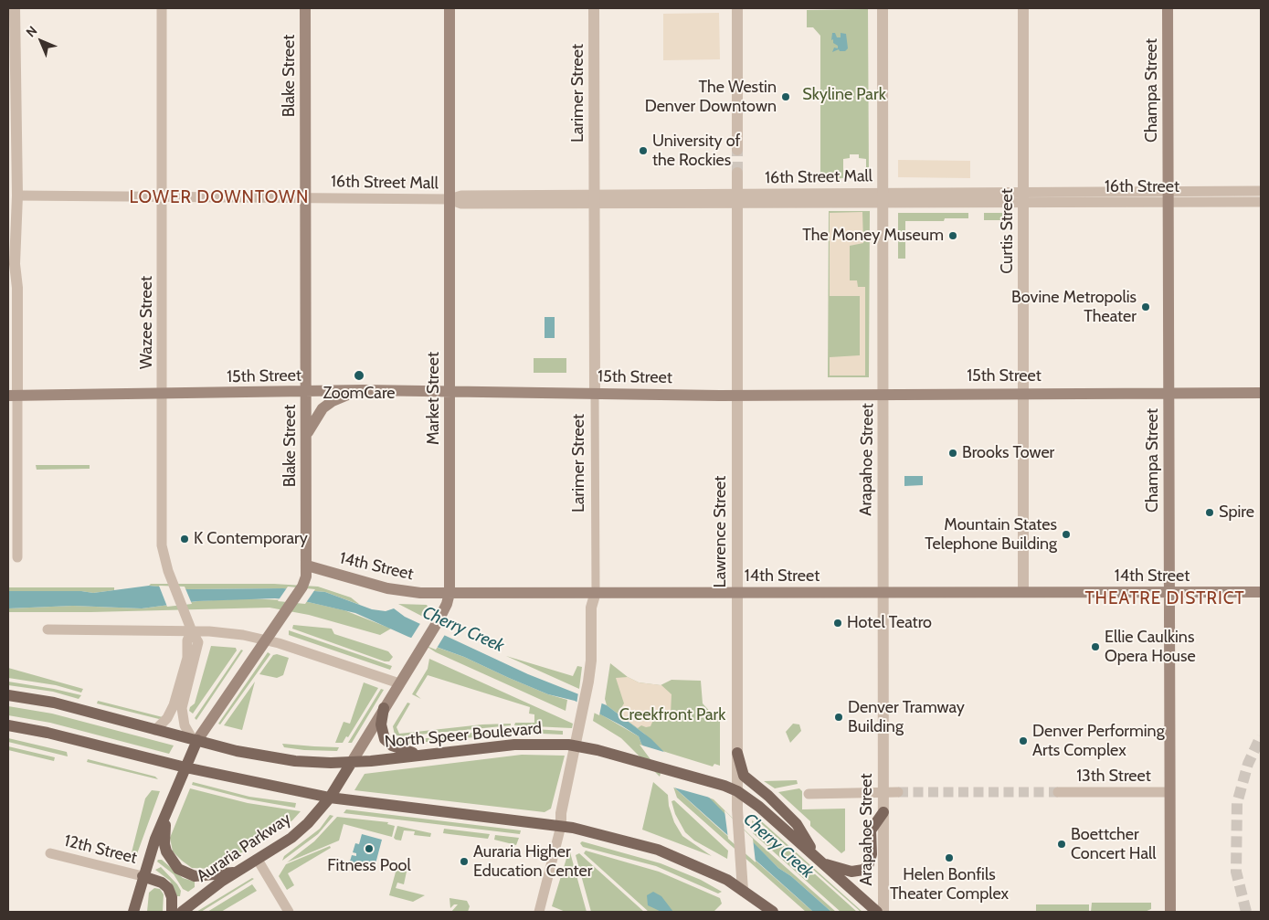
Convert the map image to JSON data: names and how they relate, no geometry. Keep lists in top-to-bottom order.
{
  "streets": {
    "main road": [
      "Blake Street",
      "Champa Street",
      "15th Street",
      "Market Street",
      "14th Street",
      "North Speer Boulevard",
      "Auraria Parkway"
    ],
    "street": [
      "Larimer Street",
      "16th Street Mall",
      "16th Street",
      "Curtis Street",
      "Wazee Street",
      "Arapahoe Street",
      "Lawrence Street",
      "13th Street",
      "12th Street"
    ]
  },
  "crossings": [
    ["Blake Street", "16th Street Mall"],
    ["Blake Street", "Wazee Street"],
    ["Blake Street", "15th Street"],
    ["Blake Street", "14th Street"],
    ["Blake Street", "North Speer Boulevard"],
    ["Champa Street", "16th Street"],
    ["Champa Street", "15th Street"],
    ["Champa Street", "14th Street"],
    ["Champa Street", "13th Street"],
    ["Larimer Street", "16th Street Mall"],
    ["Larimer Street", "15th Street"],
    ["Larimer Street", "14th Street"],
    ["Larimer Street", "North Speer Boulevard"],
    ["16th Street Mall", "16th Street"],
    ["16th Street Mall", "Curtis Street"],
    ["16th Street Mall", "Wazee Street"],
    ["16th Street Mall", "Market Street"],
    ["16th Street Mall", "Arapahoe Street"],
    ["16th Street Mall", "Lawrence Street"],
    ["16th Street", "Curtis Street"],
    ["Curtis Street", "15th Street"],
    ["Curtis Street", "14th Street"],
    ["Wazee Street", "15th Street"],
    ["Wazee Street", "North Speer Boulevard"],
    ["15th Street", "Market Street"],
    ["15th Street", "Arapahoe Street"],
    ["15th Street", "Lawrence Street"],
    ["Market Street", "14th Street"],
    ["Market Street", "North Speer Boulevard"],
    ["Market Street", "Auraria Parkway"],
    ["Arapahoe Street", "14th Street"],
    ["Lawrence Street", "14th Street"],
    ["Lawrence Street", "North Speer Boulevard"],
    ["North Speer Boulevard", "Auraria Parkway"]
  ],
  "districts": ["LOWER DOWNTOWN", "THEATRE DISTRICT"],
  "water": ["Cherry Creek"],
  "parks": ["Skyline Park", "Creekfront Park"],
  "places": [
    "The Westin Denver Downtown",
    "University of the Rockies",
    "The Money Museum",
    "Bovine Metropolis Theater",
    "ZoomCare",
    "Brooks Tower",
    "Spire",
    "Mountain States Telephone Building",
    "K Contemporary",
    "Hotel Teatro",
    "Ellie Caulkins Opera House",
    "Denver Tramway Building",
    "Denver Performing Arts Complex",
    "Boettcher Concert Hall",
    "Fitness Pool",
    "Helen Bonfils Theater Complex",
    "Auraria Higher Education Center"
  ],
  "north": "top left"
}
